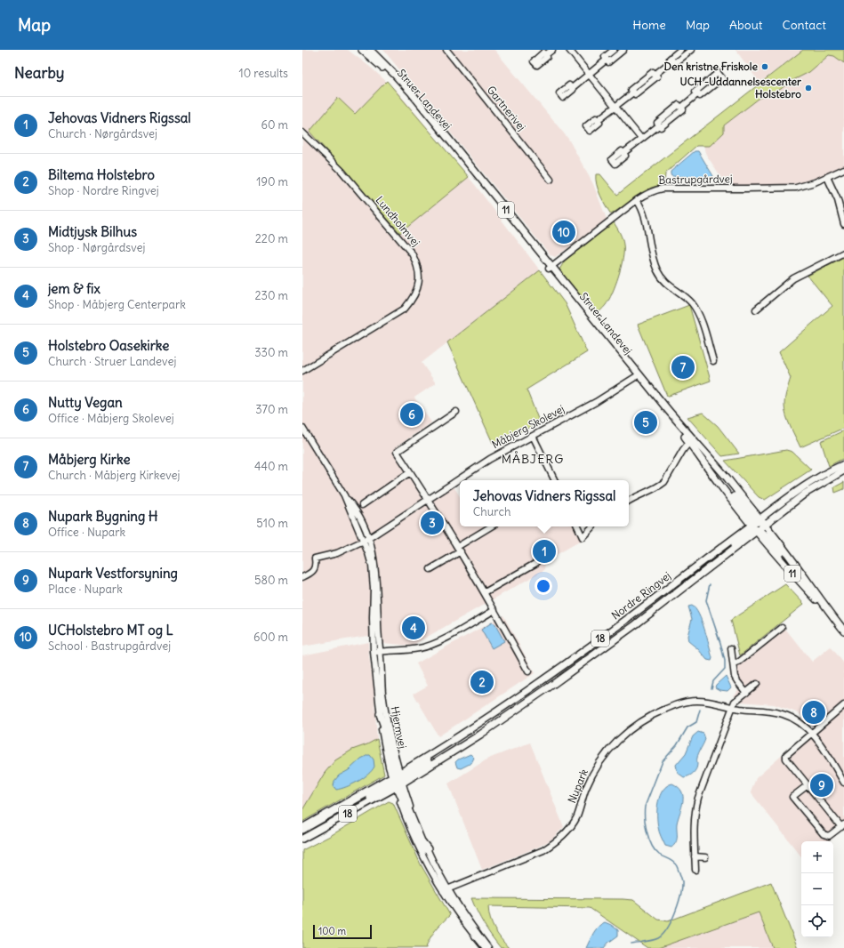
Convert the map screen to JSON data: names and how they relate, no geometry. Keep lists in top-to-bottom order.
{
  "streets": {
    "highway": ["18"],
    "main road": ["Struer Landevej", "11", "Nordre Ringvej"],
    "street": [
      "Gartnerivej",
      "Bastrupgårdvej",
      "Lundholmvej",
      "Måbjerg Skolevej",
      "Hjermvej",
      "Nupark"
    ]
  },
  "crossings": [
    ["Struer Landevej", "Bastrupgårdvej"],
    ["Struer Landevej", "Måbjerg Skolevej"],
    ["Struer Landevej", "Nordre Ringvej"],
    ["Måbjerg Skolevej", "Hjermvej"],
    ["Nordre Ringvej", "18"],
    ["Nordre Ringvej", "Hjermvej"],
    ["18", "Hjermvej"],
    ["Hjermvej", "Nupark"]
  ],
  "districts": ["MÅBJERG"],
  "places": ["Den kristne Friskole", "UCH -Uddannelsescenter Holstebro"],
  "scale_bar": "100 m",
  "page": {
    "header": "Map",
    "nav": [
      "Home",
      "Map",
      "About",
      "Contact"
    ],
    "heading": ["Nearby", "10 results"],
    "list": [
      {
        "mark": "1",
        "name": "Jehovas Vidners Rigssal",
        "note": "Church · Nørgårdsvej",
        "value": "60 m"
      },
      {
        "mark": "2",
        "name": "Biltema Holstebro",
        "note": "Shop · Nordre Ringvej",
        "value": "190 m"
      },
      {
        "mark": "3",
        "name": "Midtjysk Bilhus",
        "note": "Shop · Nørgårdsvej",
        "value": "220 m"
      },
      {
        "mark": "4",
        "name": "jem & fix",
        "note": "Shop · Måbjerg Centerpark",
        "value": "230 m"
      },
      {
        "mark": "5",
        "name": "Holstebro Oasekirke",
        "note": "Church · Struer Landevej",
        "value": "330 m"
      },
      {
        "mark": "6",
        "name": "Nutty Vegan",
        "note": "Office · Måbjerg Skolevej",
        "value": "370 m"
      },
      {
        "mark": "7",
        "name": "Måbjerg Kirke",
        "note": "Church · Måbjerg Kirkevej",
        "value": "440 m"
      },
      {
        "mark": "8",
        "name": "Nupark Bygning H",
        "note": "Office · Nupark",
        "value": "510 m"
      },
      {
        "mark": "9",
        "name": "Nupark Vestforsyning",
        "note": "Place · Nupark",
        "value": "580 m"
      },
      {
        "mark": "10",
        "name": "UCHolstebro MT og L",
        "note": "School · Bastrupgårdvej",
        "value": "600 m"
      }
    ],
    "pins": [
      "10",
      "7",
      "6",
      "5",
      "3",
      "1",
      "4",
      "2",
      "8",
      "9"
    ],
    "popup": ["Jehovas Vidners Rigssal", "Church"],
    "map_buttons": ["+", "−"],
    "scale": "100 m"
  }
}
